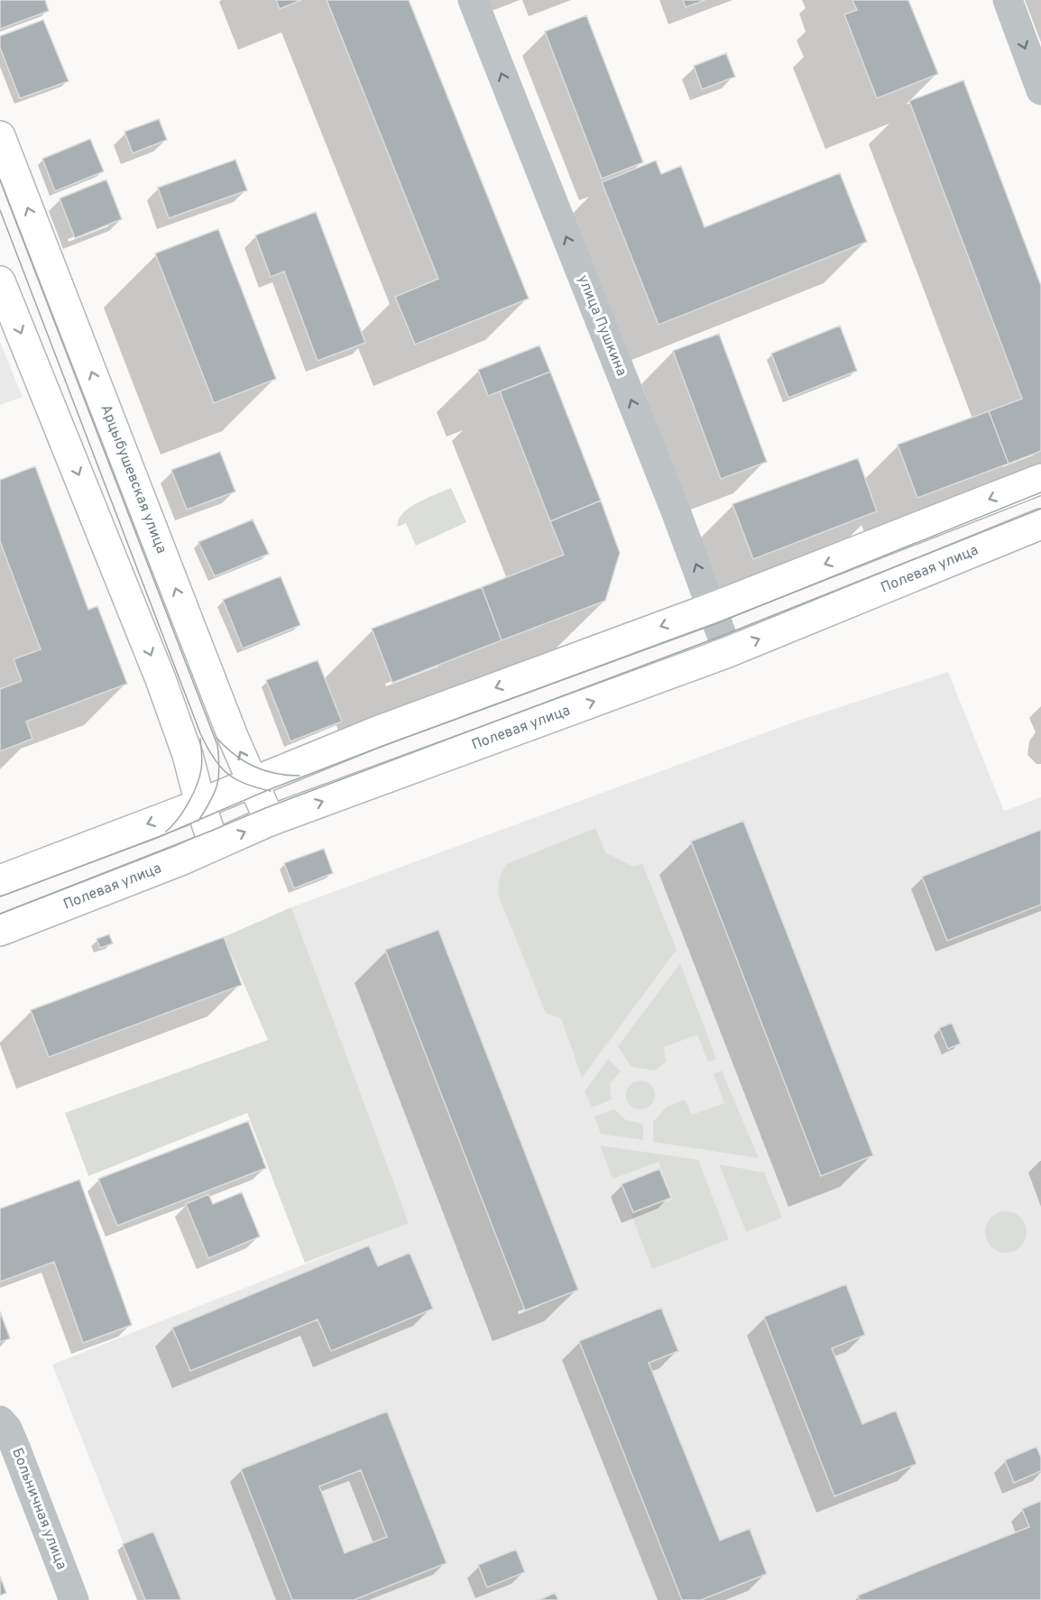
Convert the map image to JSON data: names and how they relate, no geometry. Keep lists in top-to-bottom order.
{
  "streets": {
    "main road": ["Арцыбушевская улица", "Полевая улица"],
    "street": ["улица Пушкина", "Больничная улица"]
  },
  "crossings": [
    ["улица Пушкина", "Полевая улица"],
    ["Арцыбушевская улица", "Полевая улица"]
  ],
  "one_way": ["улица Пушкина"]
}
